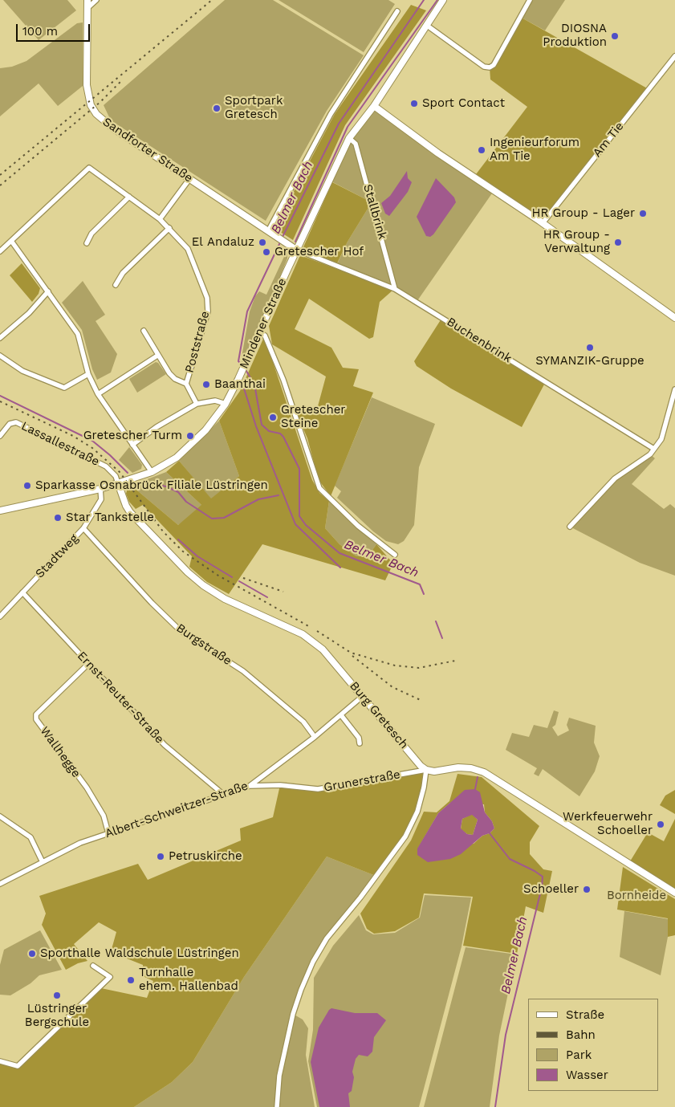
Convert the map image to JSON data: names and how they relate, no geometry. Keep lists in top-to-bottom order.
{
  "streets": {
    "street": [
      "Am Tie",
      "Sandforter Straße",
      "Stallbrink",
      "Mindener Straße",
      "Buchenbrink",
      "Poststraße",
      "Lassallestraße",
      "Stadtweg",
      "Burgstraße",
      "Ernst-Reuter-Straße",
      "Burg Gretesch",
      "Wallhegge",
      "Grunerstraße",
      "Albert-Schweitzer-Straße"
    ]
  },
  "crossings": [
    ["Sandforter Straße", "Mindener Straße"],
    ["Sandforter Straße", "Buchenbrink"],
    ["Stallbrink", "Mindener Straße"],
    ["Stallbrink", "Buchenbrink"],
    ["Mindener Straße", "Buchenbrink"],
    ["Mindener Straße", "Lassallestraße"],
    ["Mindener Straße", "Stadtweg"],
    ["Mindener Straße", "Burg Gretesch"],
    ["Lassallestraße", "Burg Gretesch"],
    ["Stadtweg", "Burgstraße"],
    ["Stadtweg", "Ernst-Reuter-Straße"],
    ["Burgstraße", "Albert-Schweitzer-Straße"],
    ["Ernst-Reuter-Straße", "Wallhegge"],
    ["Ernst-Reuter-Straße", "Albert-Schweitzer-Straße"],
    ["Burg Gretesch", "Grunerstraße"],
    ["Burg Gretesch", "Albert-Schweitzer-Straße"],
    ["Wallhegge", "Albert-Schweitzer-Straße"],
    ["Grunerstraße", "Albert-Schweitzer-Straße"]
  ],
  "water": ["Belmer Bach"],
  "parks": ["Bornheide"],
  "places": [
    "DIOSNA Produktion",
    "Sport Contact",
    "Sportpark Gretesch",
    "Ingenieurforum Am Tie",
    "HR Group - Lager",
    "El Andaluz",
    "HR Group - Verwaltung",
    "Gretescher Hof",
    "SYMANZIK-Gruppe",
    "Baanthai",
    "Gretescher Steine",
    "Gretescher Turm",
    "Sparkasse Osnabrück Filiale Lüstringen",
    "Star Tankstelle",
    "Werkfeuerwehr Schoeller",
    "Petruskirche",
    "Schoeller",
    "Sporthalle Waldschule Lüstringen",
    "Turnhalle ehem. Hallenbad",
    "Lüstringer Bergschule"
  ],
  "legend": [
    "Straße",
    "Bahn",
    "Park",
    "Wasser"
  ],
  "scale_bar": "100 m"
}
